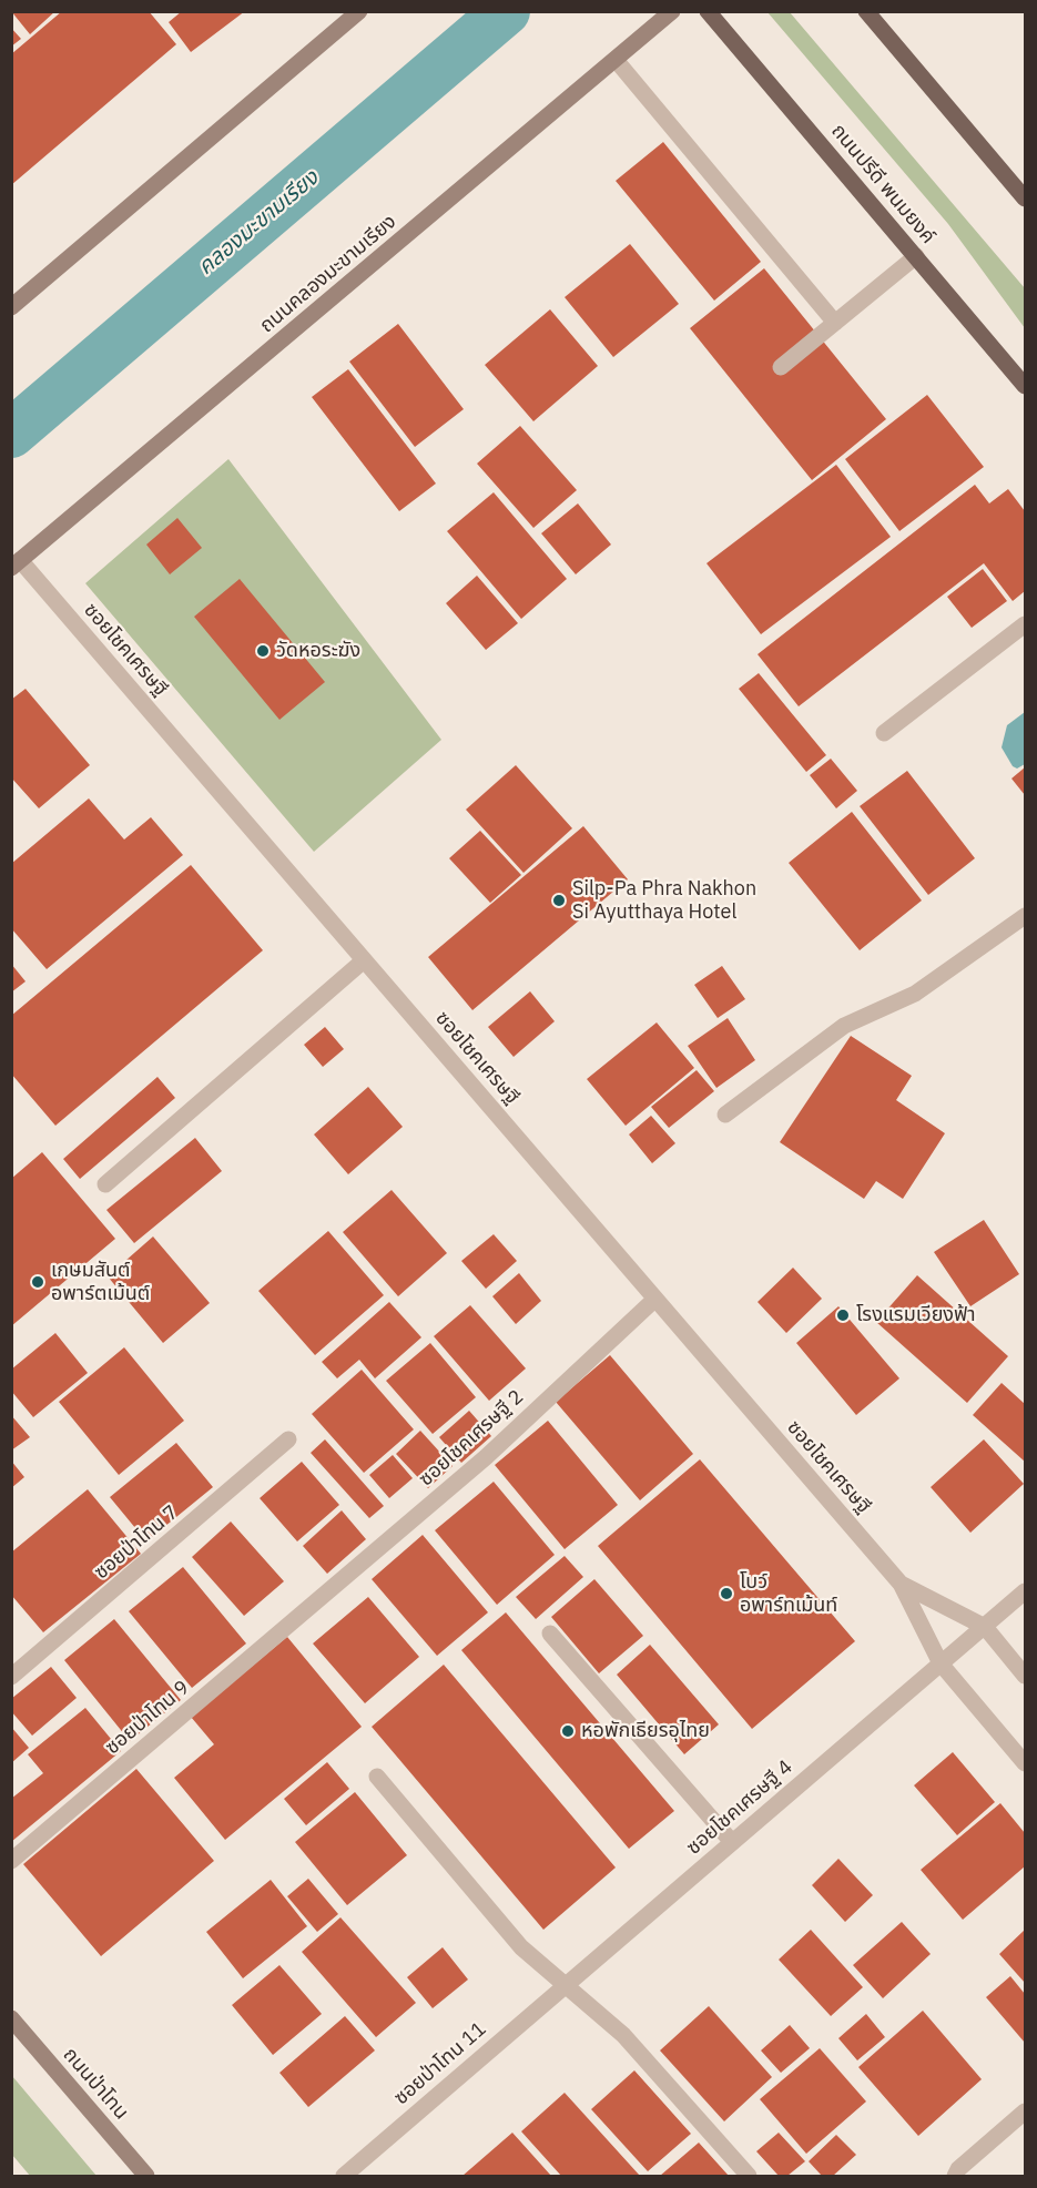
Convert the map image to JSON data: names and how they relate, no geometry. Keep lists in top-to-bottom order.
{
  "streets": {
    "main road": ["ถนนปรีดี พนมยงค์"],
    "street": [
      "ถนนคลองมะขามเรียง",
      "ซอยโชคเศรษฐี",
      "ซอยโชคเศรษฐี 2",
      "ซอยป่าโทน 7",
      "ซอยป่าโทน 9",
      "ซอยโชคเศรษฐี 4",
      "ซอยป่าโทน 11",
      "ถนนป่าโทน"
    ]
  },
  "crossings": [
    ["ถนนคลองมะขามเรียง", "ซอยโชคเศรษฐี"],
    ["ซอยโชคเศรษฐี", "ซอยโชคเศรษฐี 2"],
    ["ซอยโชคเศรษฐี", "ซอยโชคเศรษฐี 4"],
    ["ซอยโชคเศรษฐี 2", "ซอยป่าโทน 9"],
    ["ซอยโชคเศรษฐี 4", "ซอยป่าโทน 11"]
  ],
  "water": ["คลองมะขามเรียง"],
  "places": [
    "วัดหอระฆัง",
    "Silp-Pa Phra Nakhon Si Ayutthaya Hotel",
    "เกษมสันต์ อพาร์ตเม้นต์",
    "โรงแรมเวียงฟ้า",
    "โบว์ อพาร์ทเม้นท์",
    "หอพักเธียรอุไทย"
  ]
}
